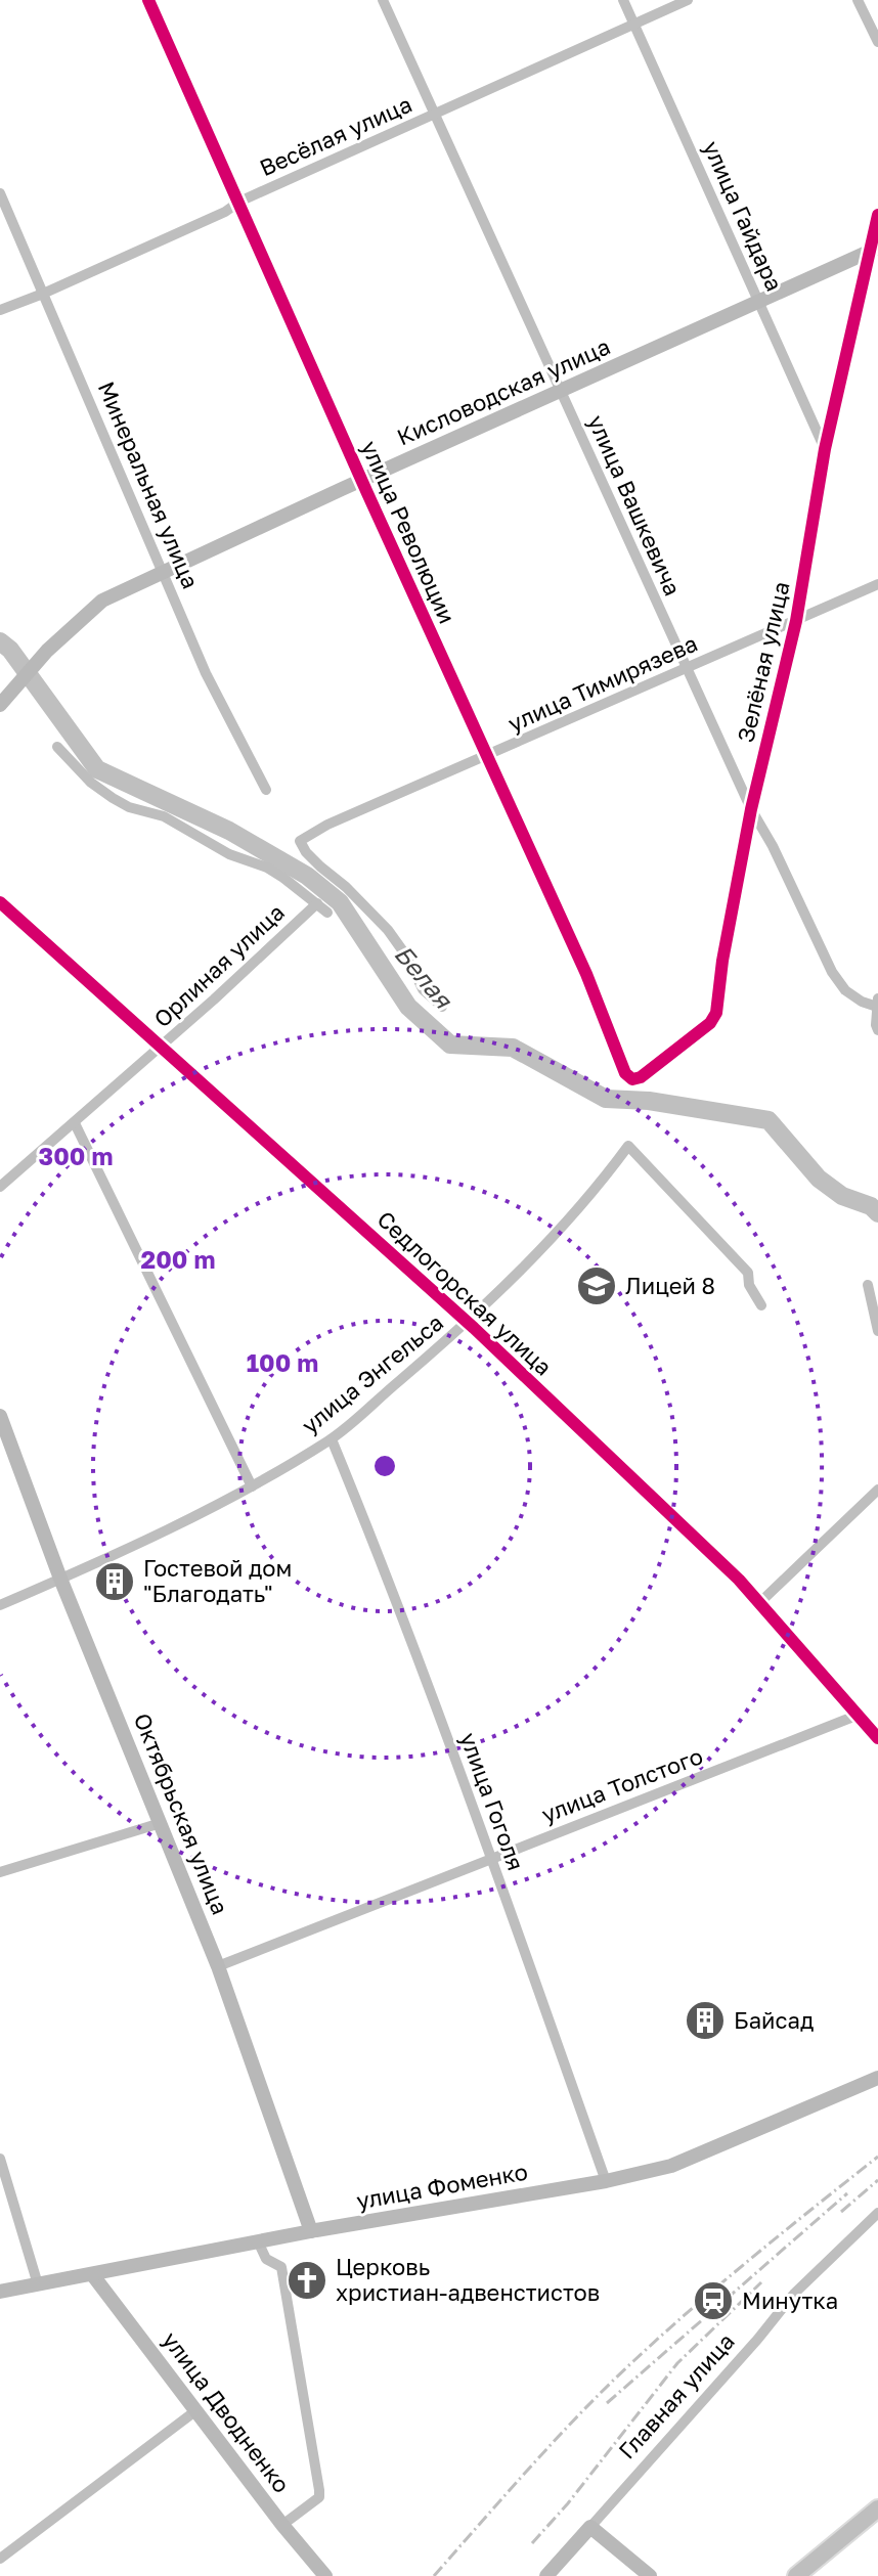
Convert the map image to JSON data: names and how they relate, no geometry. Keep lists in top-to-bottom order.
{
  "streets": {
    "street": [
      "Весёлая улица",
      "улица Гайдара",
      "Кисловодская улица",
      "Минеральная улица",
      "улица Вашкевича",
      "улица Революции",
      "Зелёная улица",
      "улица Тимирязева",
      "Орлиная улица",
      "Седлогорская улица",
      "улица Энгельса",
      "улица Толстого",
      "улица Гоголя",
      "Октябрьская улица",
      "улица Фоменко",
      "Главная улица",
      "улица Дводненко"
    ]
  },
  "crossings": [
    ["Весёлая улица", "улица Гайдара"],
    ["Весёлая улица", "Минеральная улица"],
    ["Весёлая улица", "улица Вашкевича"],
    ["Весёлая улица", "улица Революции"],
    ["улица Гайдара", "Кисловодская улица"],
    ["улица Гайдара", "Зелёная улица"],
    ["Кисловодская улица", "Минеральная улица"],
    ["Кисловодская улица", "улица Вашкевича"],
    ["Кисловодская улица", "улица Революции"],
    ["Кисловодская улица", "Зелёная улица"],
    ["улица Вашкевича", "Зелёная улица"],
    ["улица Вашкевича", "улица Тимирязева"],
    ["улица Революции", "Зелёная улица"],
    ["улица Революции", "улица Тимирязева"],
    ["Зелёная улица", "улица Тимирязева"],
    ["Орлиная улица", "Седлогорская улица"],
    ["Седлогорская улица", "улица Энгельса"],
    ["Седлогорская улица", "улица Толстого"],
    ["улица Энгельса", "улица Гоголя"],
    ["улица Энгельса", "Октябрьская улица"],
    ["улица Толстого", "улица Гоголя"],
    ["улица Толстого", "Октябрьская улица"],
    ["улица Гоголя", "улица Фоменко"],
    ["Октябрьская улица", "улица Фоменко"],
    ["улица Фоменко", "улица Дводненко"]
  ],
  "water": ["Белая"],
  "places": {
    "school or university": ["Лицей 8"],
    "building": ["Гостевой дом \"Благодать\"", "Байсад"],
    "church": ["Церковь христиан-адвенстистов"],
    "station": ["Минутка"]
  },
  "rings": ["300 m", "200 m", "100 m"]
}
